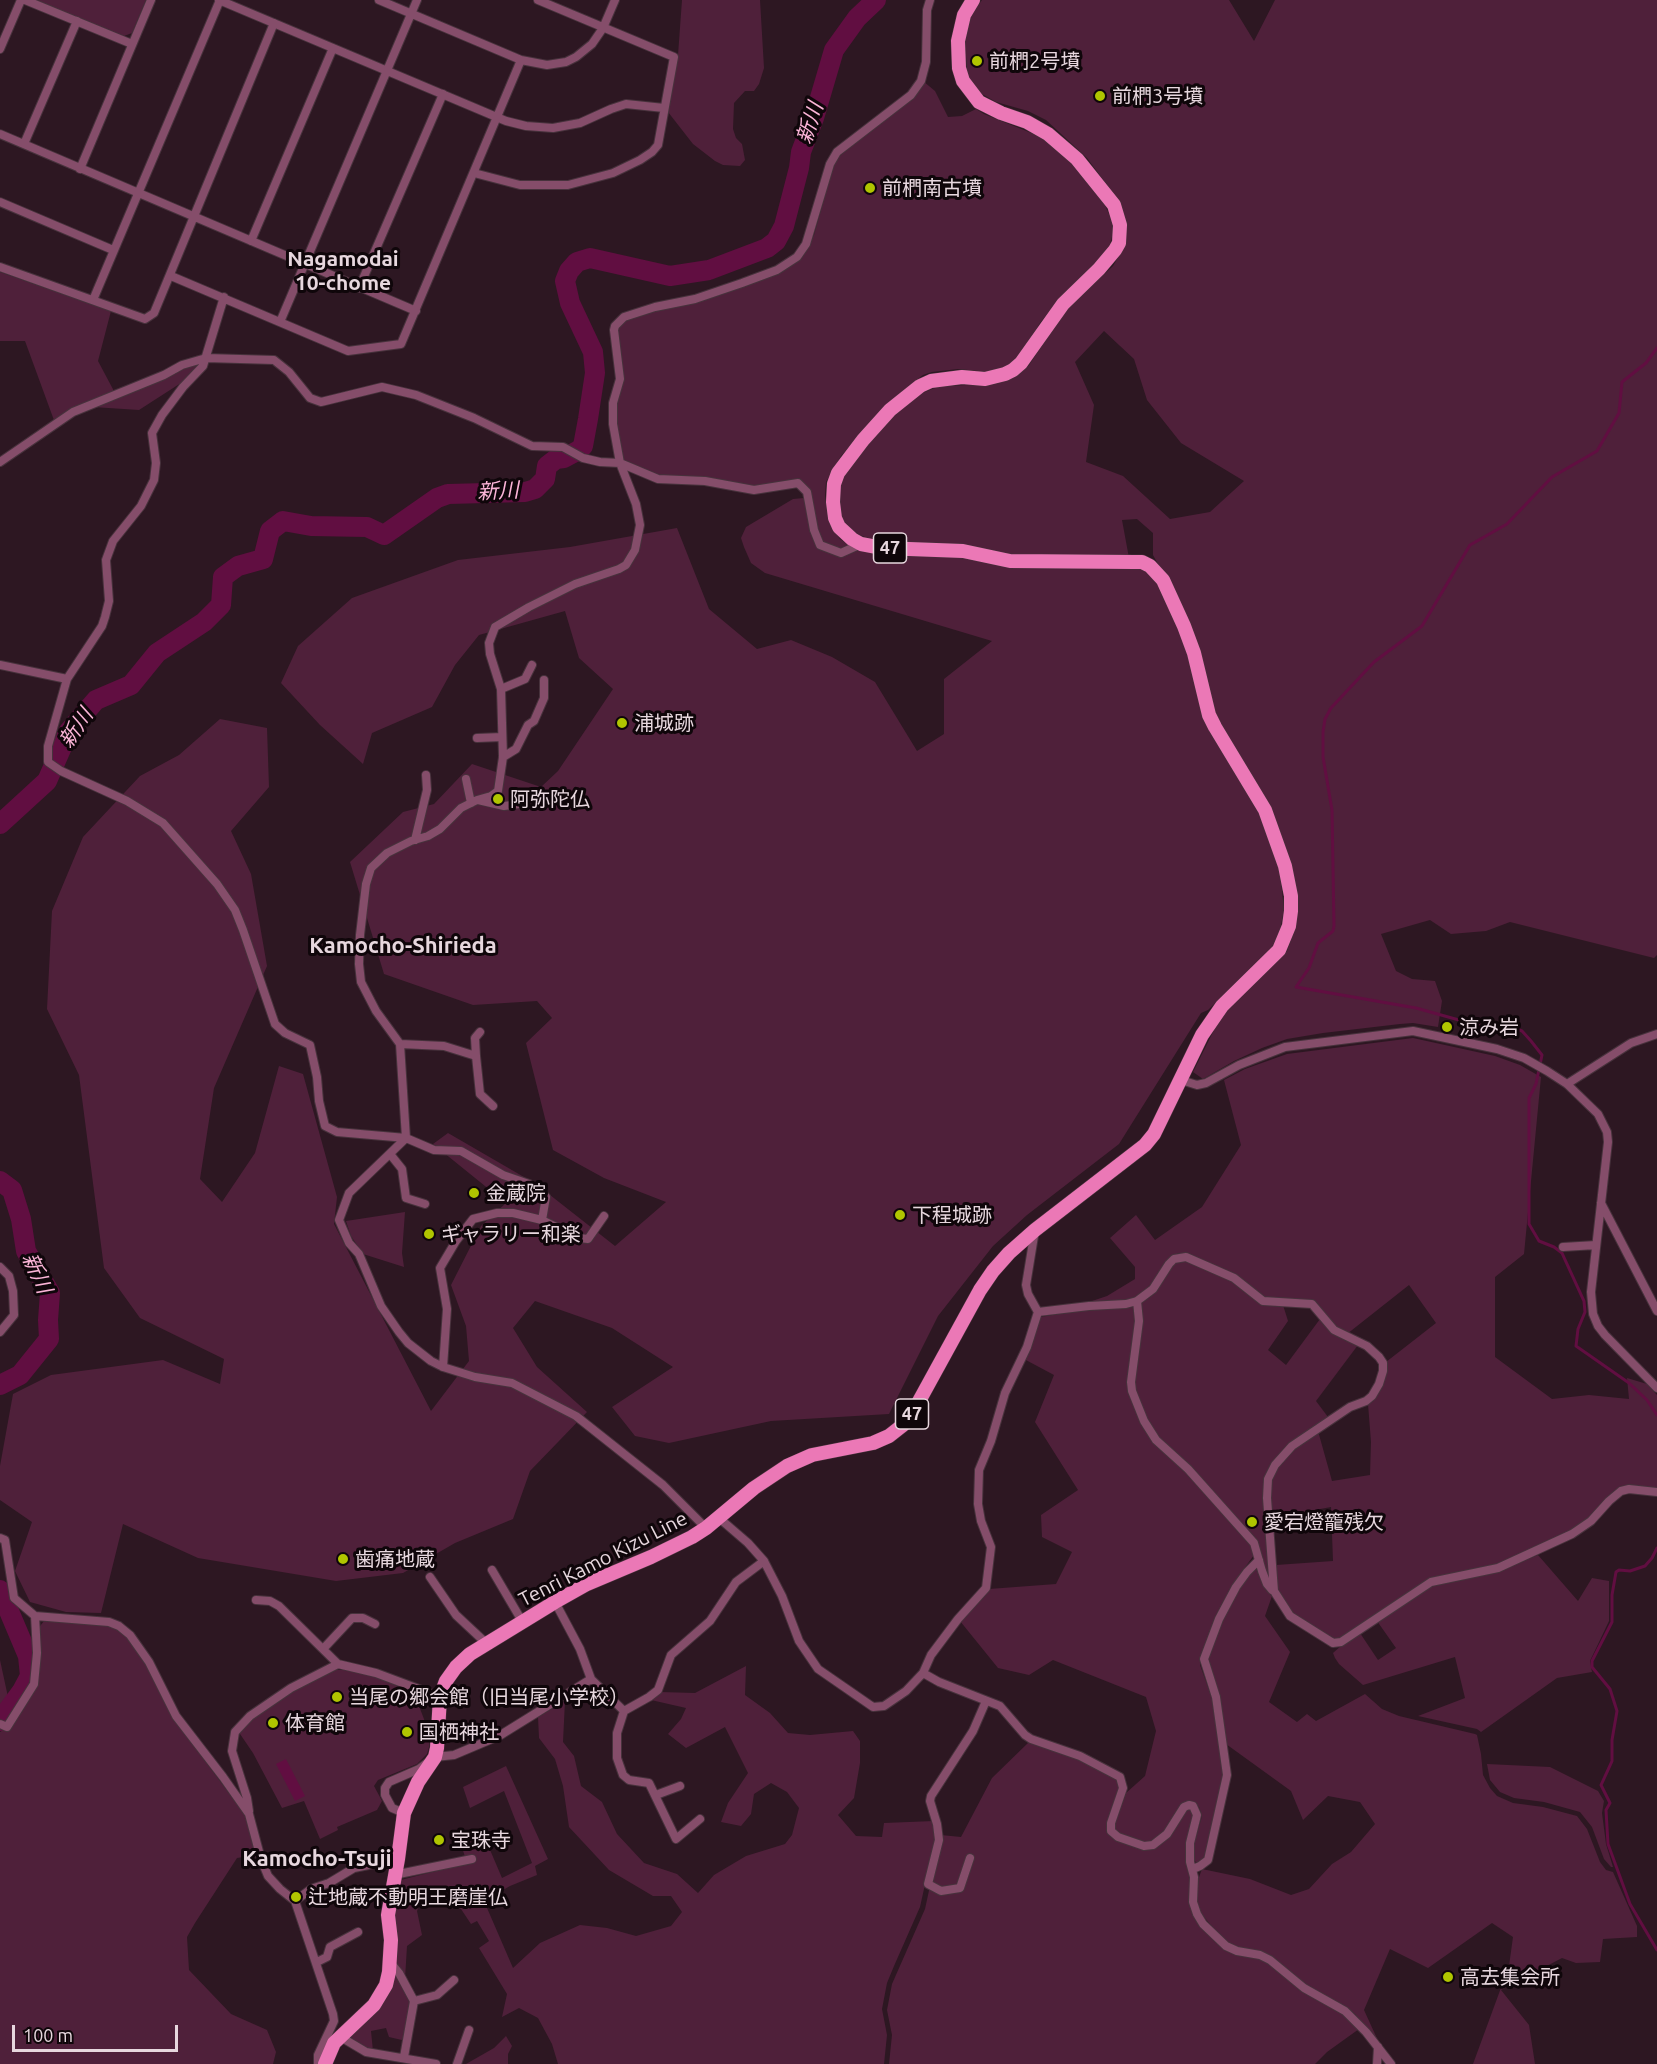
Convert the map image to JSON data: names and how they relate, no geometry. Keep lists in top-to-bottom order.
{
  "streets": {
    "main road": ["47", "Tenri Kamo Kizu Line"]
  },
  "crossings": [
    ["47", "Tenri Kamo Kizu Line"]
  ],
  "districts": ["Nagamodai 10-chome", "Kamocho-Shirieda", "Kamocho-Tsuji"],
  "water": ["新川"],
  "places": [
    "前椚2号墳",
    "前椚3号墳",
    "前椚南古墳",
    "浦城跡",
    "阿弥陀仏",
    "涼み岩",
    "金蔵院",
    "下程城跡",
    "ギャラリー和楽",
    "愛宕燈籠残欠",
    "歯痛地蔵",
    "当尾の郷会館（旧当尾小学校）",
    "体育館",
    "国栖神社",
    "宝珠寺",
    "辻地蔵不動明王磨崖仏",
    "高去集会所"
  ],
  "scale_bar": "100 m"
}
